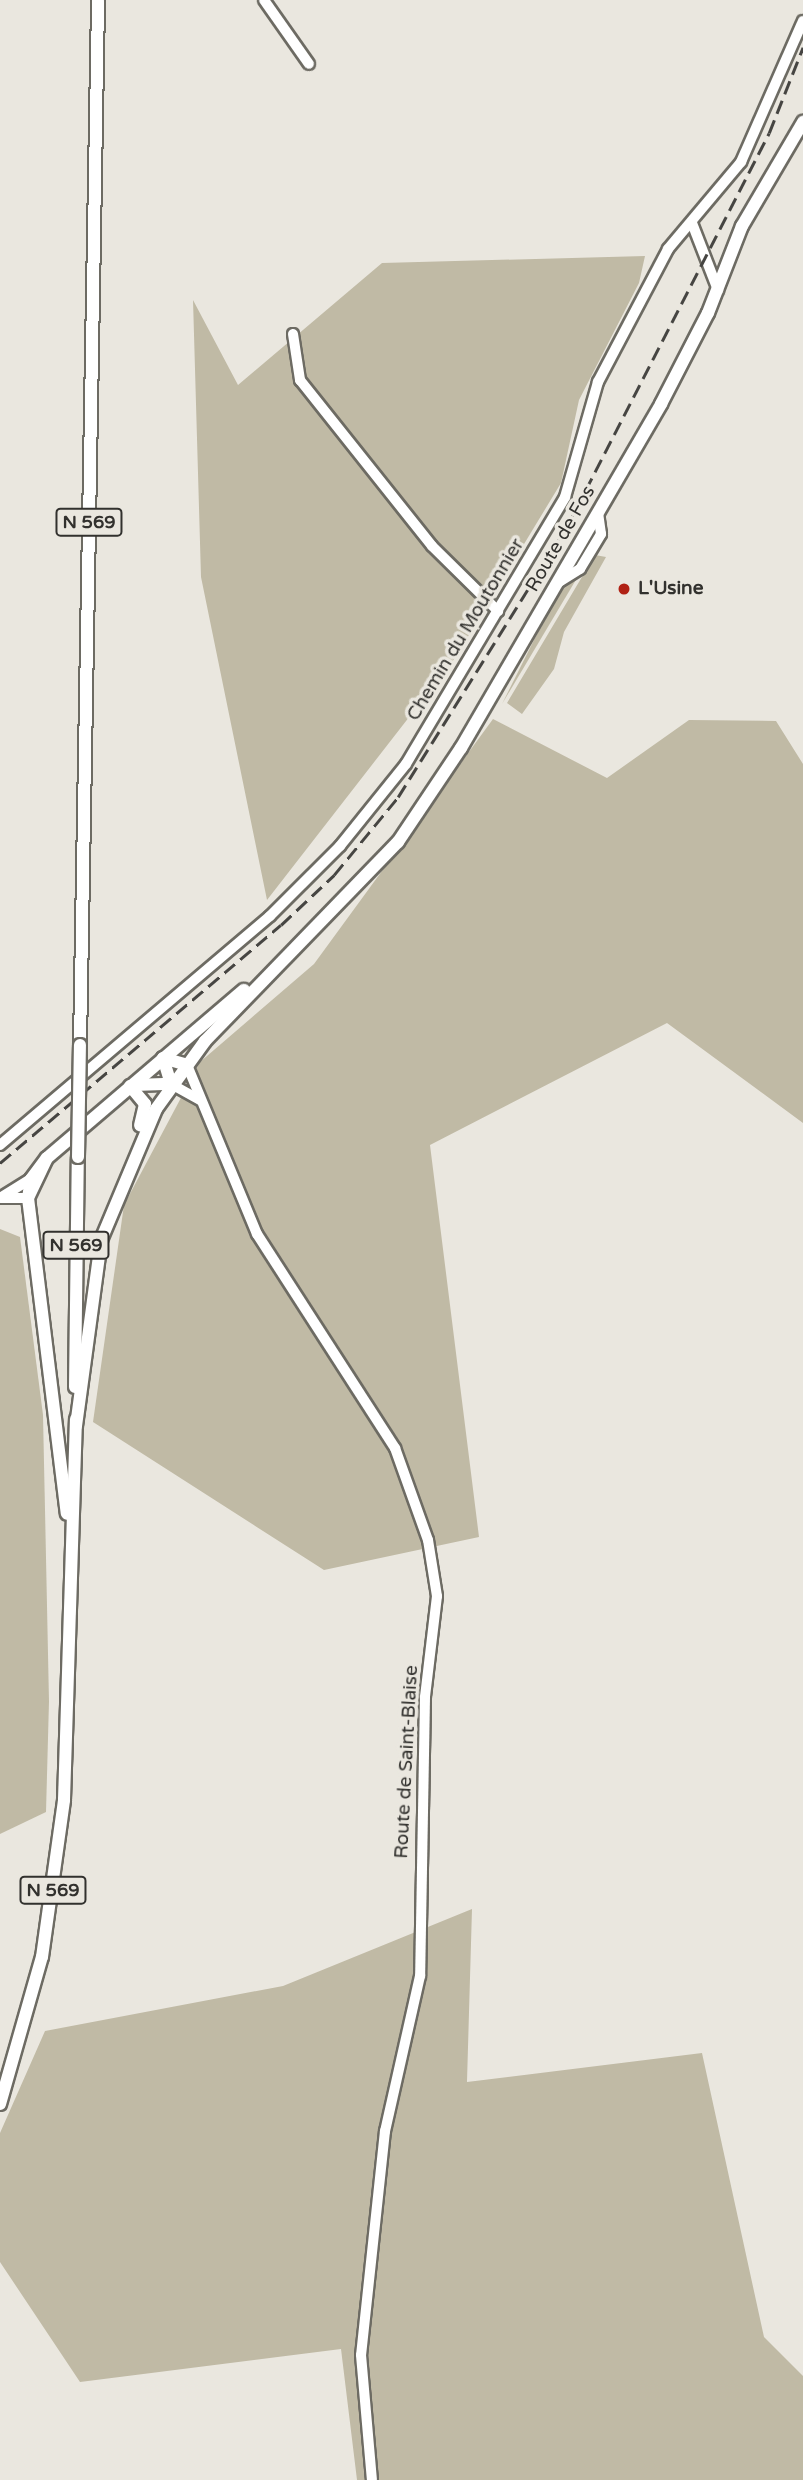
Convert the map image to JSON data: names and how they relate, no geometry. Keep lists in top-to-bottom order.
{
  "streets": {
    "main road": ["N 569", "Route de Fos"],
    "street": ["Chemin du Moutonnier", "Route de Saint-Blaise"]
  },
  "places": ["L'Usine"]
}
